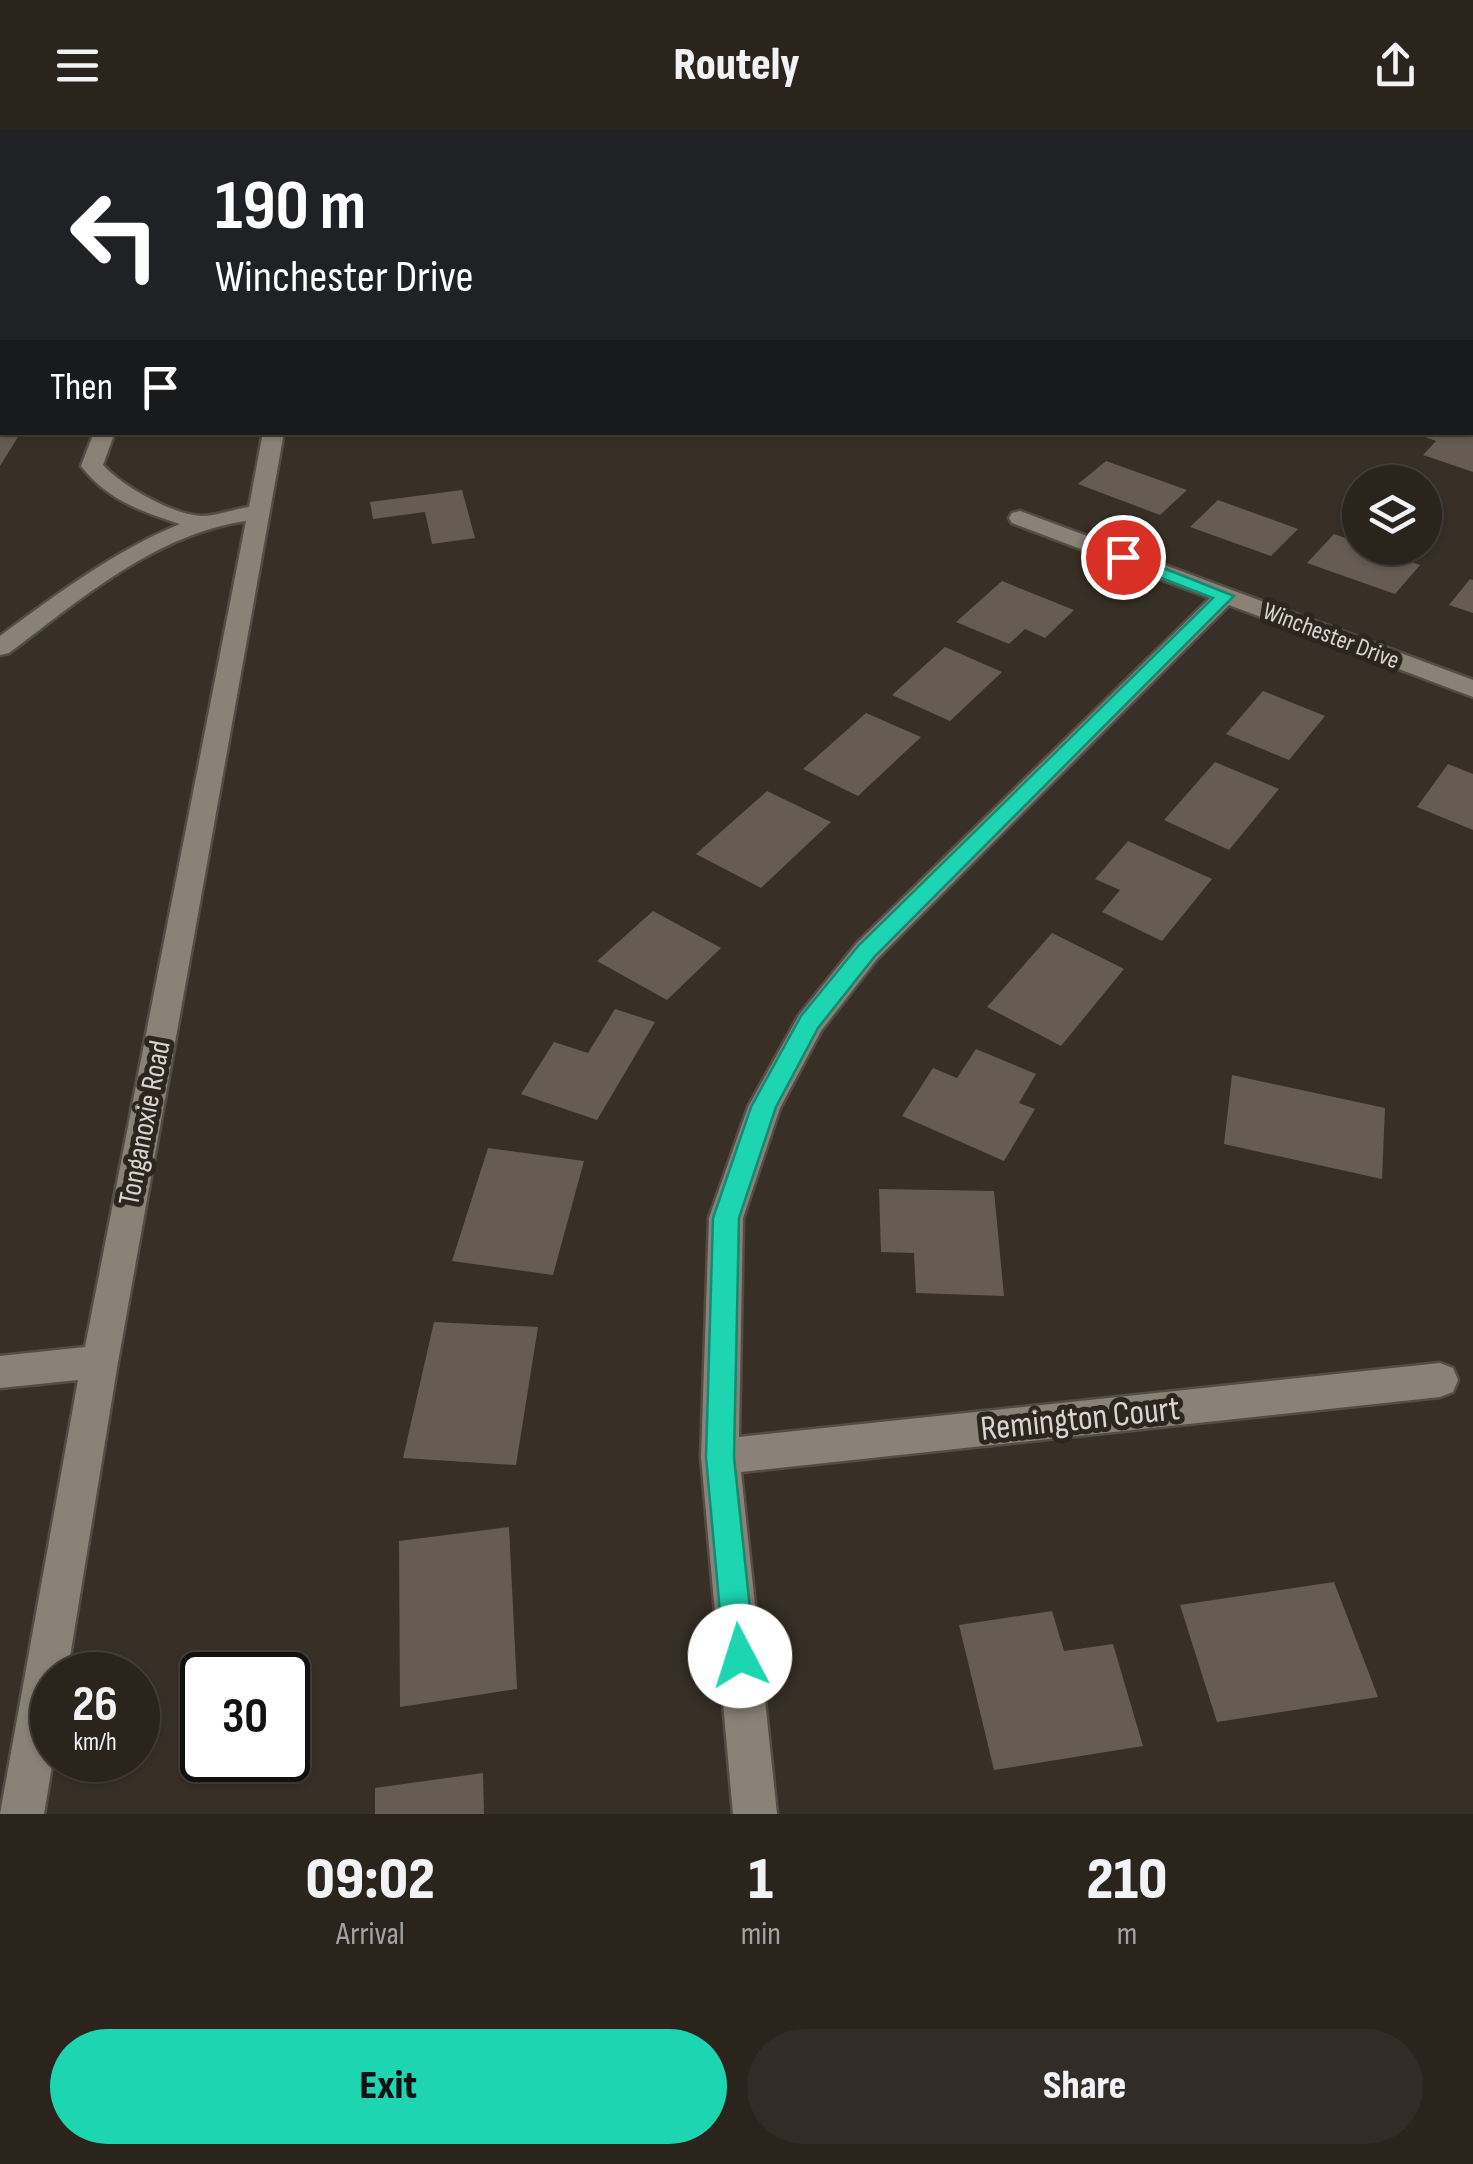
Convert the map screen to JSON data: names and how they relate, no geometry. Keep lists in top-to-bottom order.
{
  "streets": {
    "street": ["Winchester Drive", "Tonganoxie Road", "Remington Court"]
  },
  "page": {
    "header": "Routely",
    "turn": ["190 m", "Winchester Drive"],
    "then": "Then",
    "speed": "26 km/h",
    "limit": "30",
    "eta": [
      "09:02",
      "Arrival",
      "1",
      "min",
      "210",
      "m"
    ],
    "buttons": ["Exit", "Share"]
  }
}
